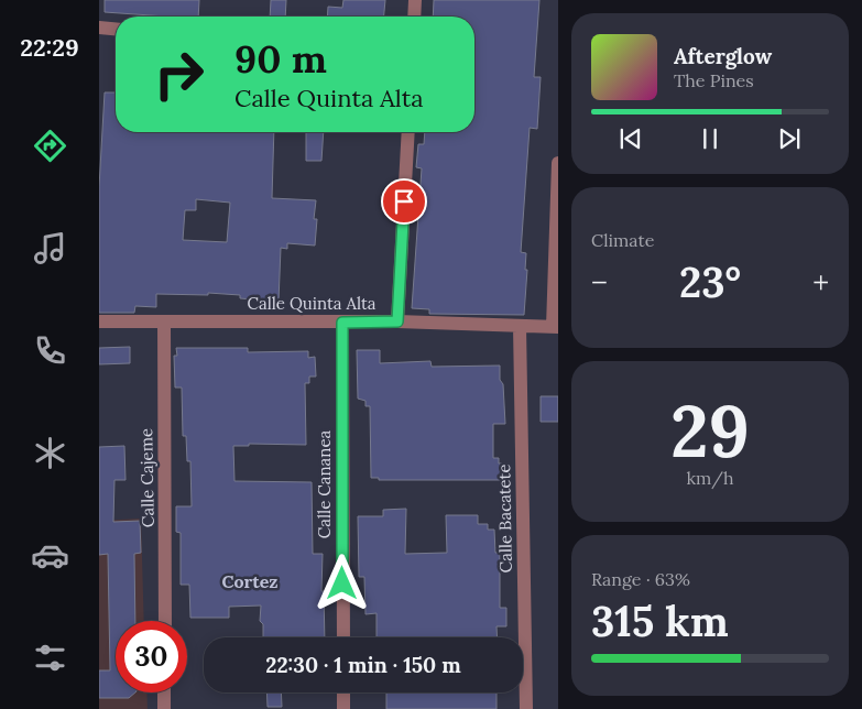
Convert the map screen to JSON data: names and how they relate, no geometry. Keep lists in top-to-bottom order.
{
  "streets": {
    "street": [
      "Calle Quinta Alta",
      "Calle Cajeme",
      "Calle Cananea",
      "Calle Bacatete"
    ]
  },
  "crossings": [
    ["Calle Quinta Alta", "Calle Cajeme"],
    ["Calle Quinta Alta", "Calle Cananea"],
    ["Calle Quinta Alta", "Calle Bacatete"]
  ],
  "districts": ["Cortez"],
  "page": {
    "tabs": "22:29",
    "turn": ["90 m", "Calle Quinta Alta"],
    "song": ["Afterglow", "The Pines"],
    "tile": [
      "Climate",
      ["29", "km/h"],
      ["Range · 63%", "315 km"]
    ],
    "heat": ["−", "23°", "+"],
    "limit": "30",
    "trip": "22:30 · 1 min · 150 m"
  }
}
